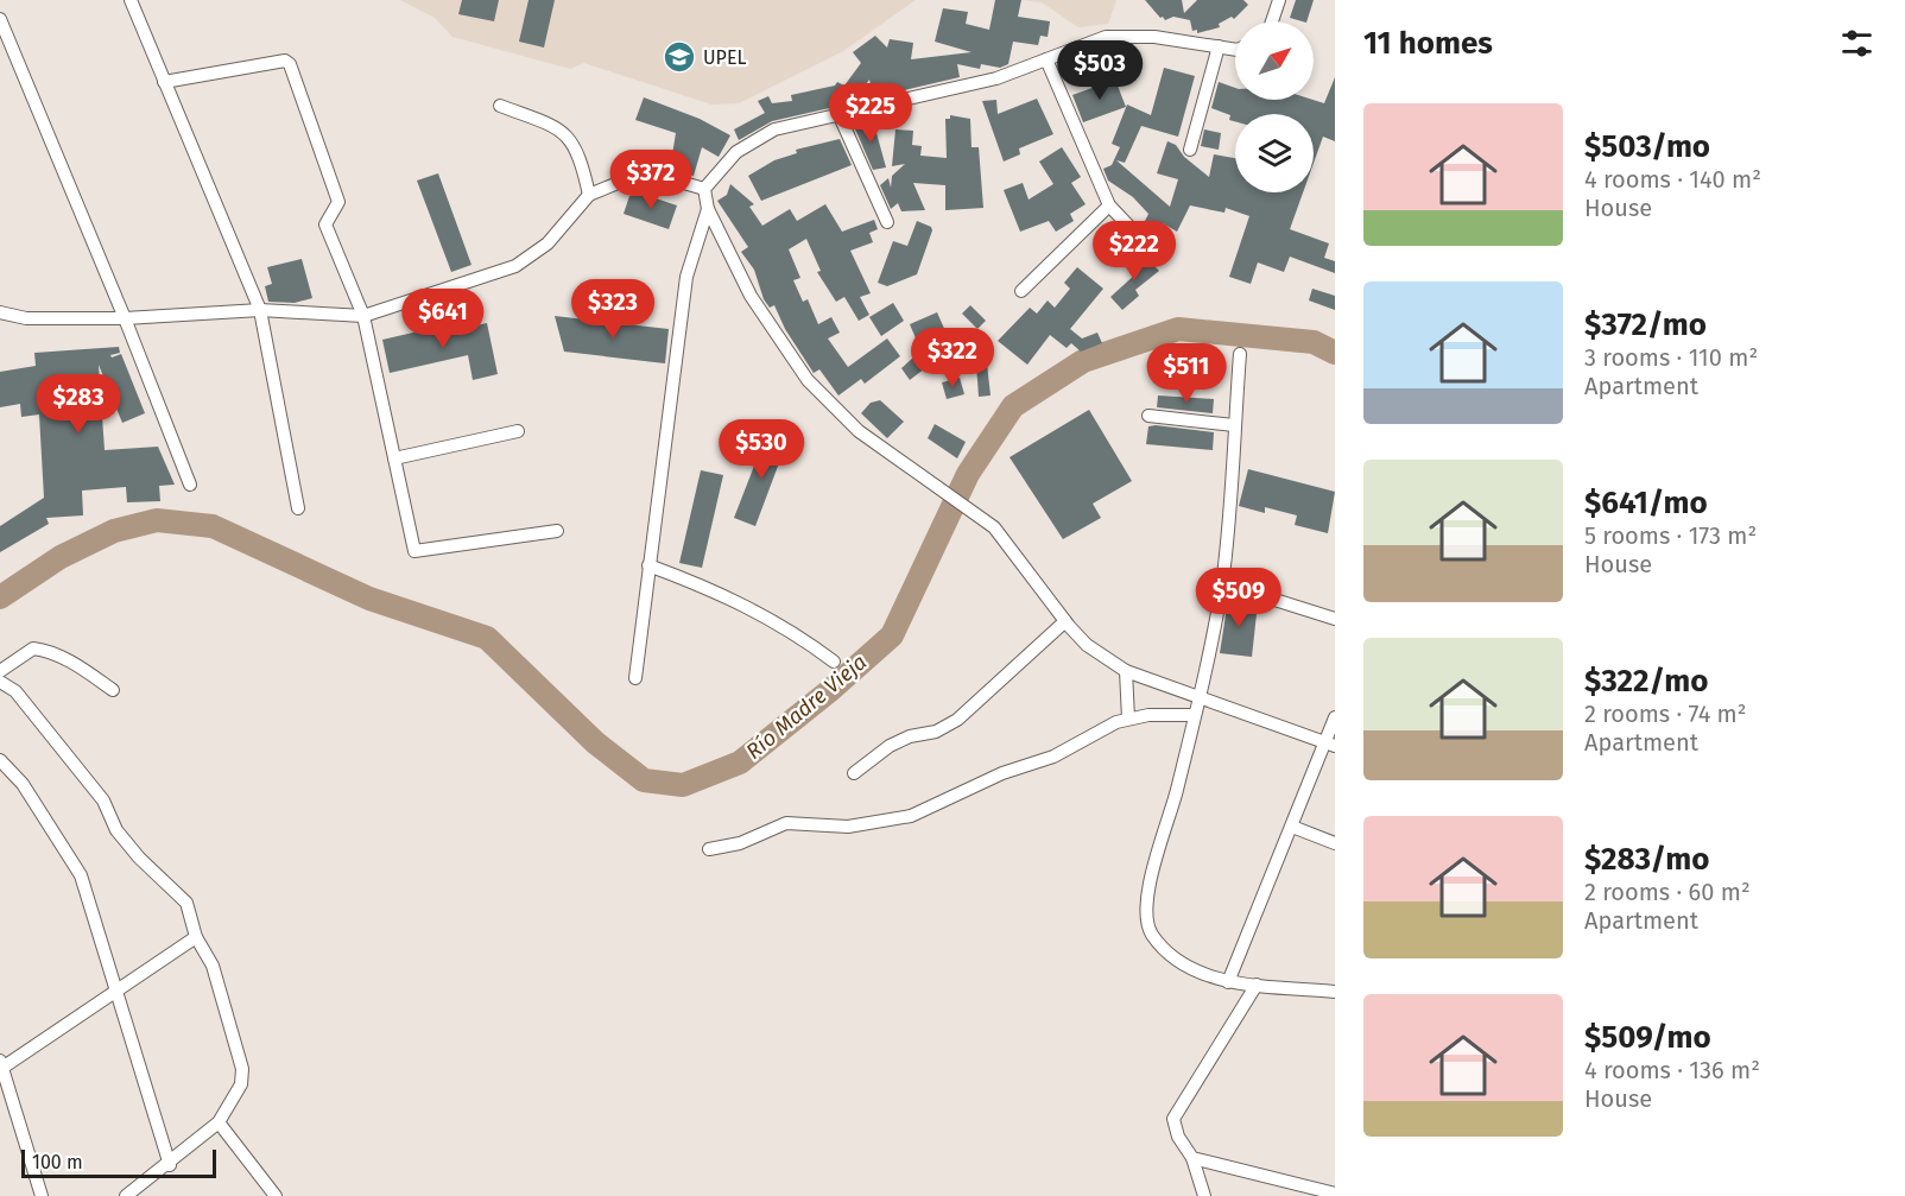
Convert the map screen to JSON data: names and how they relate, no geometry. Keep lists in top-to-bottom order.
{
  "water": ["Río Madre Vieja"],
  "places": {
    "school or university": ["UPEL"]
  },
  "scale_bar": "100 m",
  "north": "top right",
  "page": {
    "heading": "11 homes",
    "price": [
      "$503",
      "$225",
      "$372",
      "$222",
      "$323",
      "$641",
      "$322",
      "$511",
      "$283",
      "$530",
      "$509"
    ],
    "list": [
      {
        "name": "$503/mo",
        "note": "4 rooms · 140 m² · House"
      },
      {
        "name": "$372/mo",
        "note": "3 rooms · 110 m² · Apartment"
      },
      {
        "name": "$641/mo",
        "note": "5 rooms · 173 m² · House"
      },
      {
        "name": "$322/mo",
        "note": "2 rooms · 74 m² · Apartment"
      },
      {
        "name": "$283/mo",
        "note": "2 rooms · 60 m² · Apartment"
      },
      {
        "name": "$509/mo",
        "note": "4 rooms · 136 m² · House"
      }
    ],
    "scale": "100 m"
  }
}
